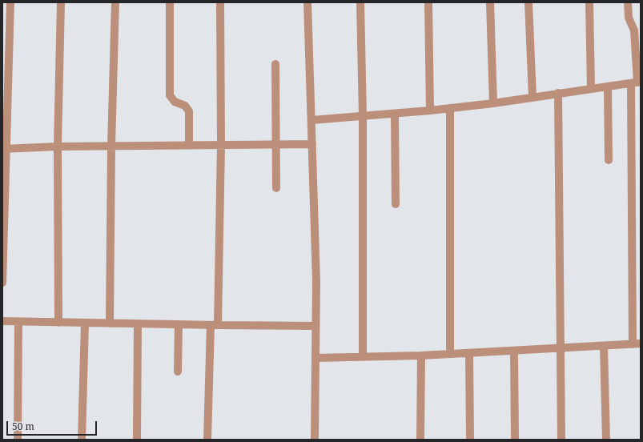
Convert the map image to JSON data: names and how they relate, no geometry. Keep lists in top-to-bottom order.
{
  "scale_bar": "50 m"
}
